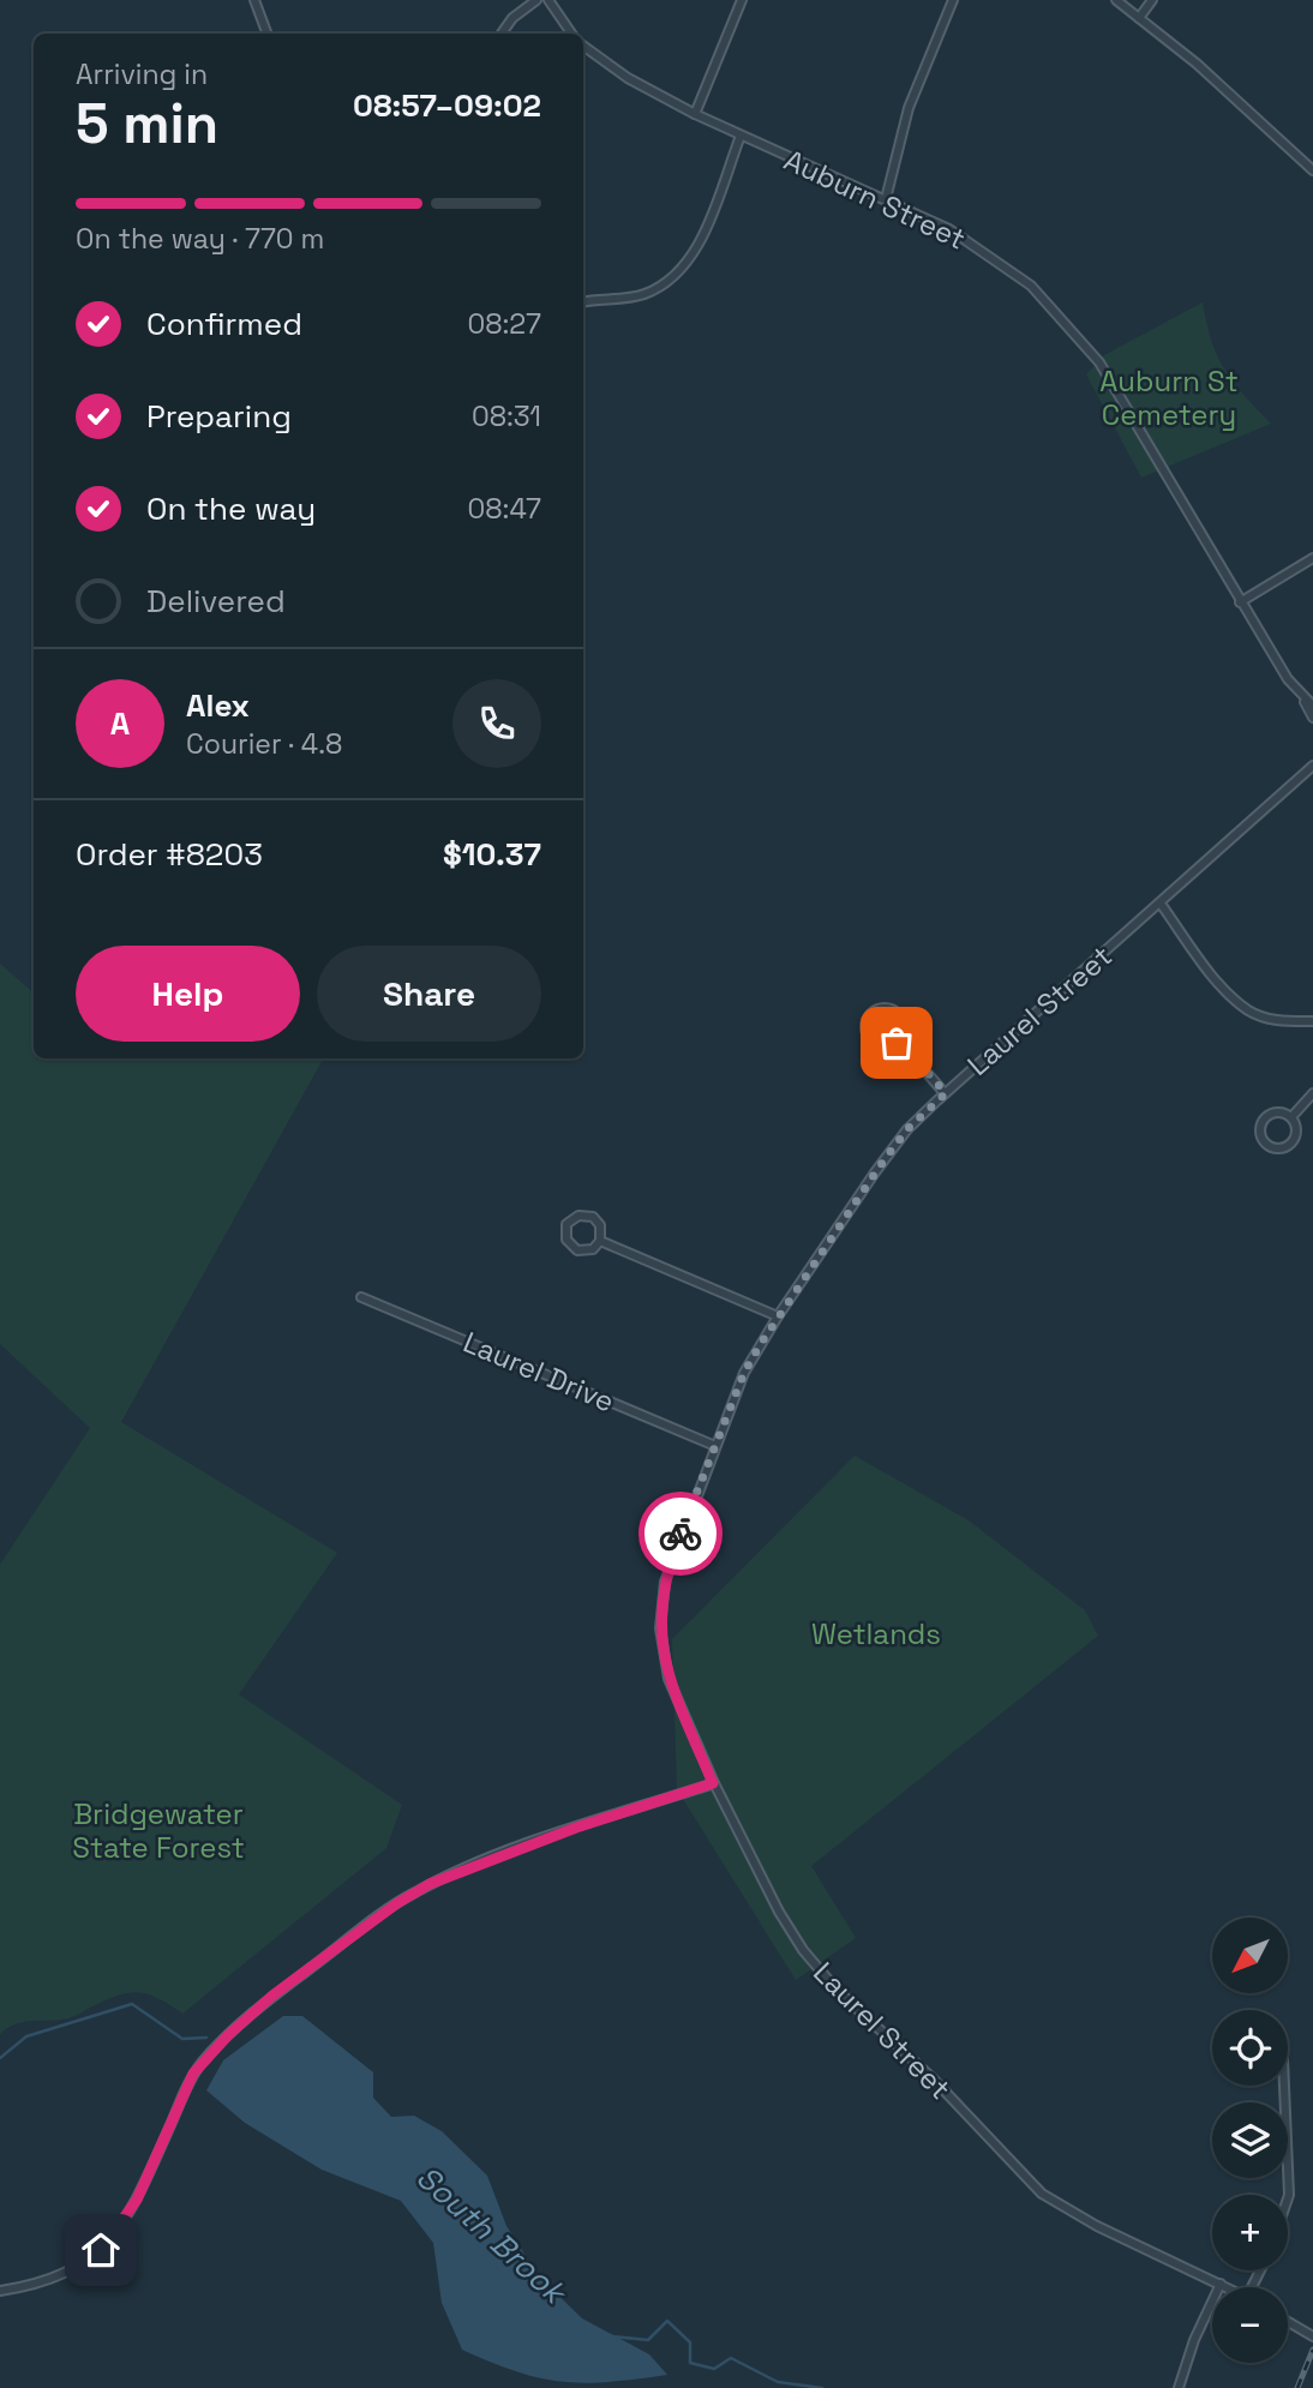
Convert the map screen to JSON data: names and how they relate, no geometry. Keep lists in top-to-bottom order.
{
  "streets": {
    "street": ["Auburn Street", "Laurel Street", "Laurel Drive"]
  },
  "crossings": [
    ["Laurel Street", "Laurel Drive"]
  ],
  "water": ["South Brook"],
  "parks": ["Auburn St Cemetery", "Wetlands", "Bridgewater State Forest"],
  "north": "bottom left",
  "page": {
    "heading": ["5 min", "Arriving in", "08:57–09:02"],
    "panel": [
      "Alex",
      "Courier · 4.8",
      "Order #8203",
      "$10.37"
    ],
    "bar": "On the way · 770 m",
    "list": [
      ["Confirmed", "08:27"],
      ["Preparing", "08:31"],
      ["On the way", "08:47"],
      "Delivered"
    ],
    "round": "A",
    "buttons": ["Help", "Share"],
    "map_buttons": ["+", "−"]
  }
}
